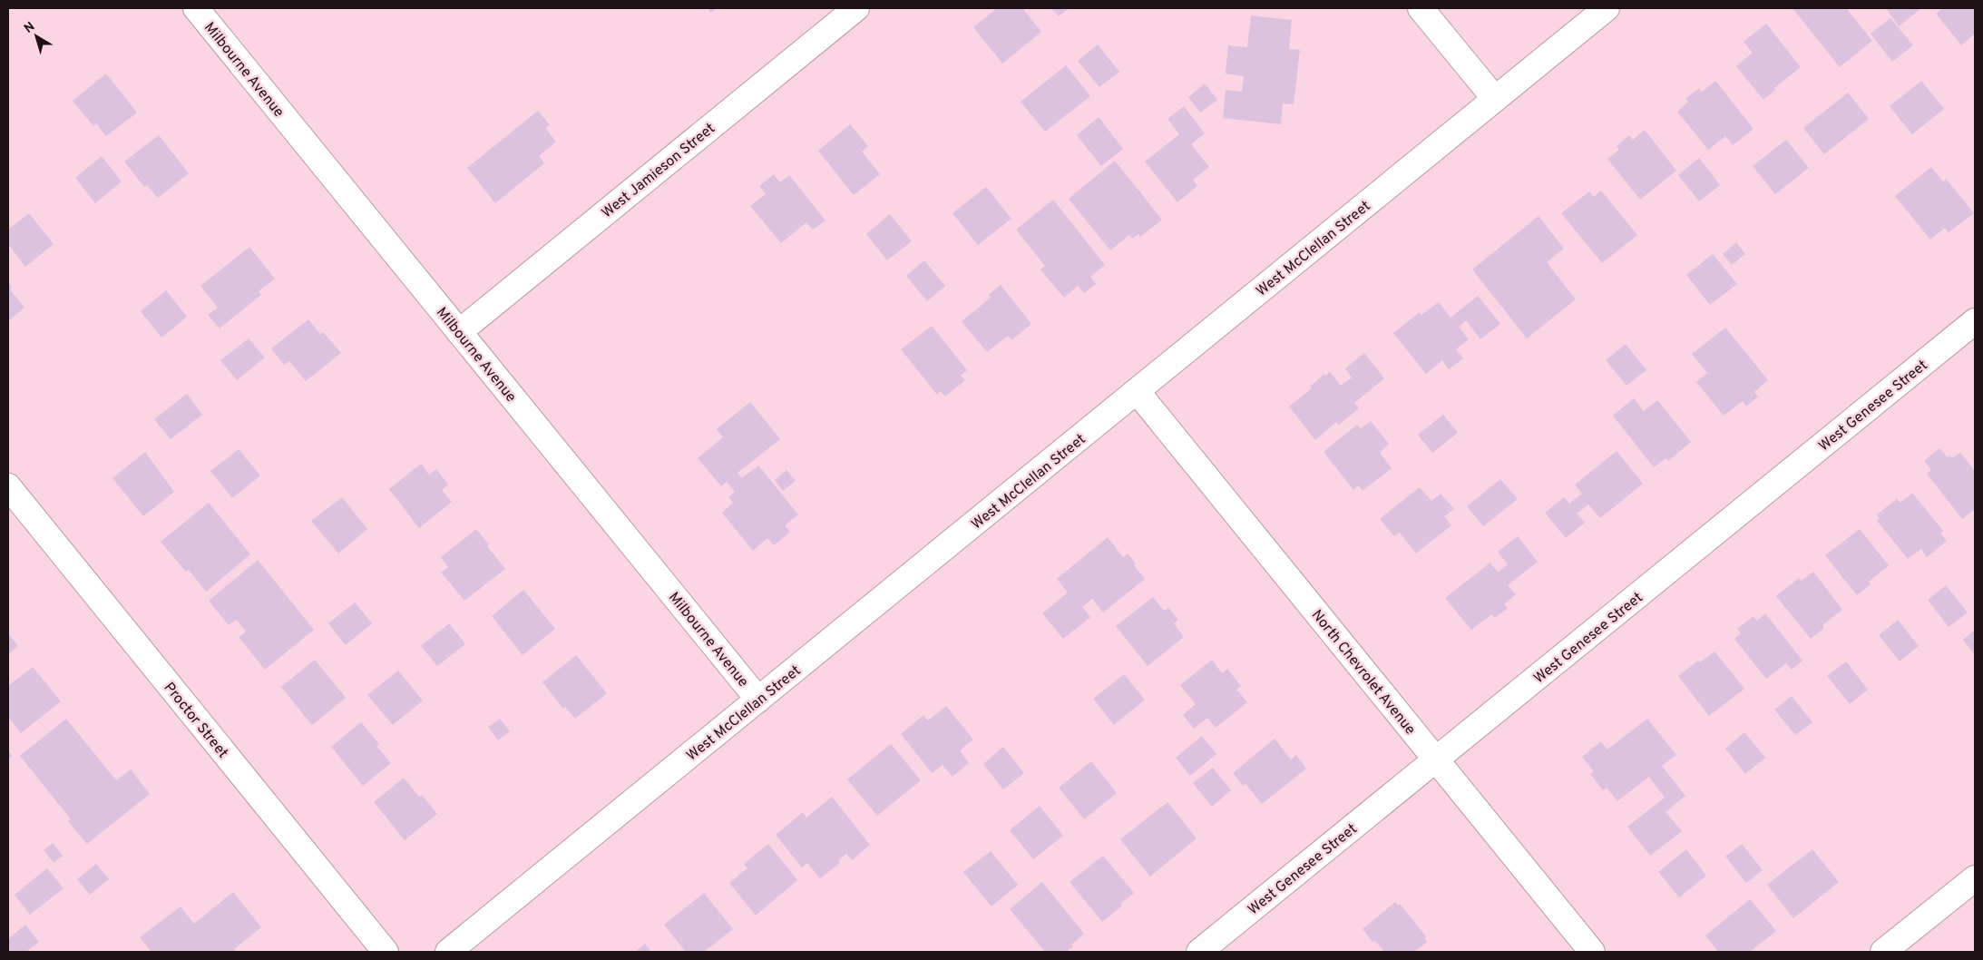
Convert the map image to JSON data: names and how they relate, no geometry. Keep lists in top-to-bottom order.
{
  "streets": {
    "street": [
      "Milbourne Avenue",
      "West Jamieson Street",
      "West McClellan Street",
      "West Genesee Street",
      "North Chevrolet Avenue",
      "Proctor Street"
    ]
  },
  "crossings": [
    ["Milbourne Avenue", "West Jamieson Street"],
    ["Milbourne Avenue", "West McClellan Street"],
    ["West McClellan Street", "North Chevrolet Avenue"],
    ["West Genesee Street", "North Chevrolet Avenue"]
  ],
  "north": "top left"
}
